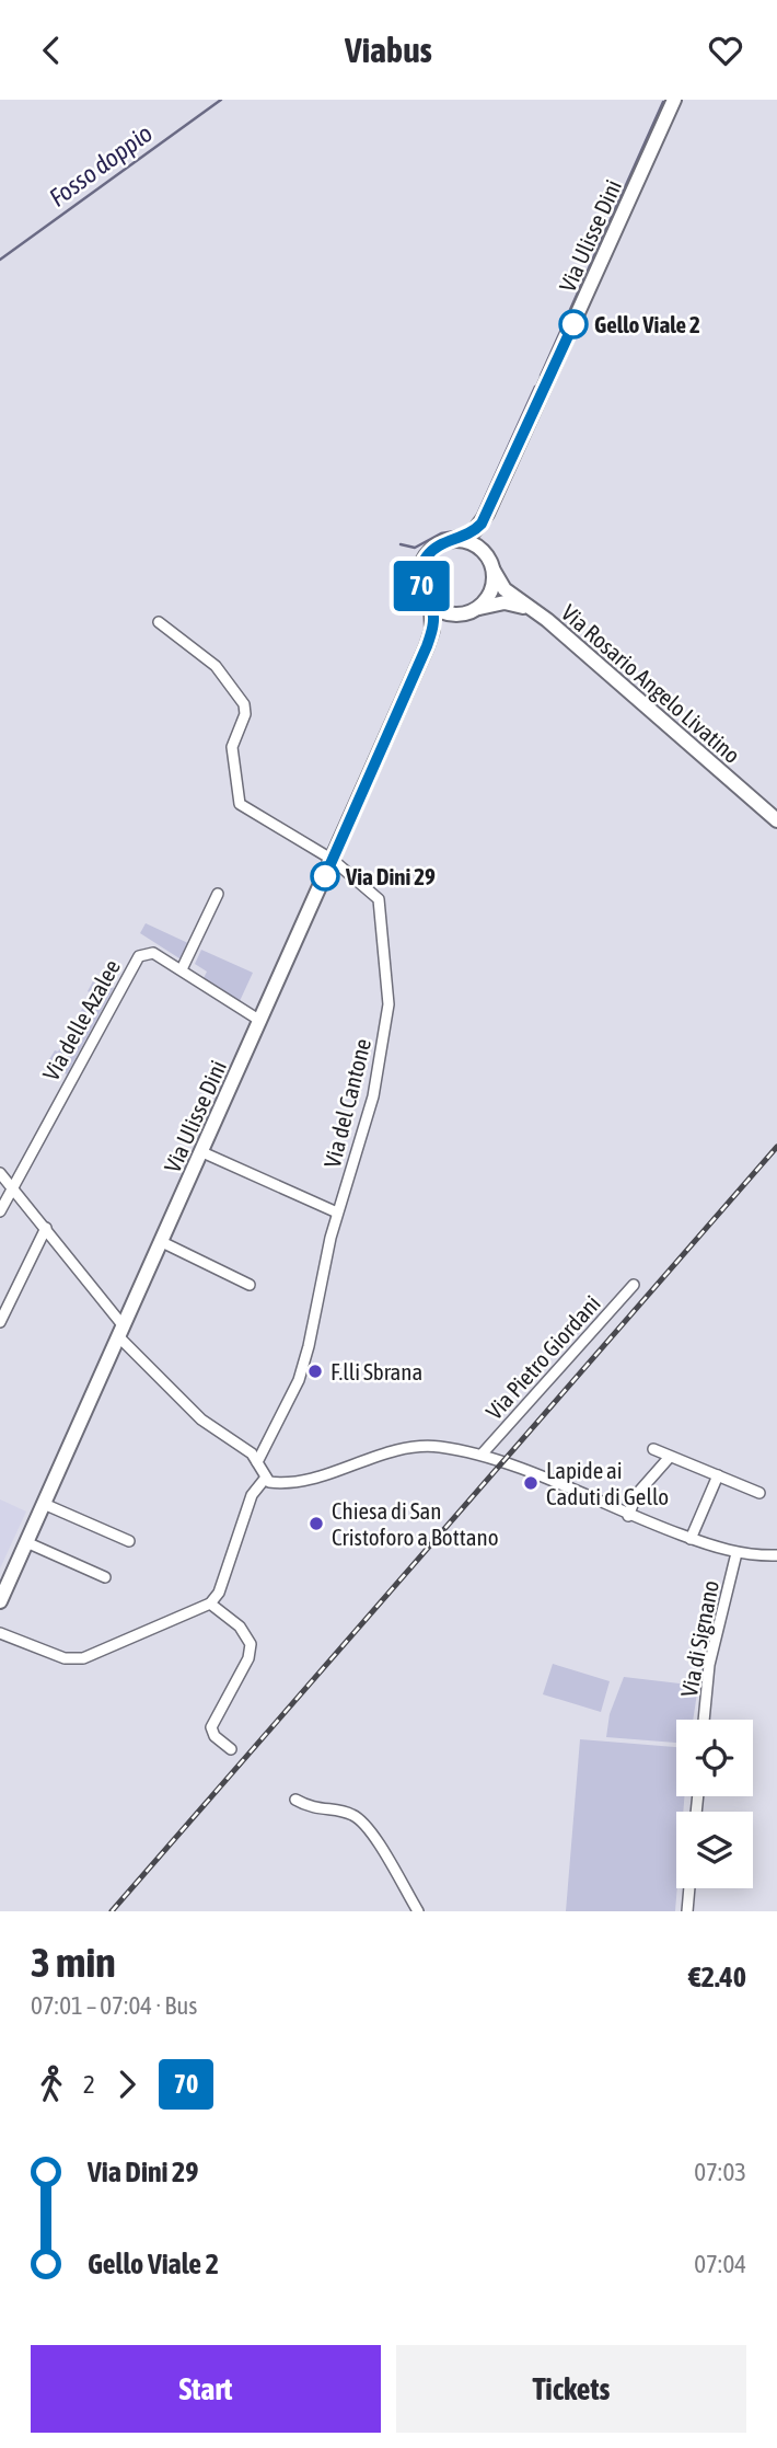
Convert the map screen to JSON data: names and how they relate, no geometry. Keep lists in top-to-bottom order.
{
  "streets": {
    "street": [
      "Via Ulisse Dini",
      "Via Rosario Angelo Livatino",
      "Via delle Azalee",
      "Via del Cantone",
      "Via Pietro Giordani",
      "Via di Signano"
    ]
  },
  "crossings": [
    ["Via Ulisse Dini", "Via delle Azalee"],
    ["Via Ulisse Dini", "Via del Cantone"]
  ],
  "water": ["Fosso doppio"],
  "places": [
    "Gello Viale 2",
    "Via Dini 29",
    "F.lli Sbrana",
    "Lapide ai Caduti di Gello",
    "Chiesa di San Cristoforo a Bottano"
  ],
  "lines": ["bus line 70"],
  "page": {
    "header": "Viabus",
    "on_map": "70",
    "heading": ["3 min", "07:01 – 07:04 · Bus", "€2.40"],
    "legs": ["2", "70"],
    "list": [
      {
        "name": "Via Dini 29",
        "value": "07:03"
      },
      {
        "name": "Gello Viale 2",
        "value": "07:04"
      }
    ],
    "buttons": ["Start", "Tickets"]
  }
}
